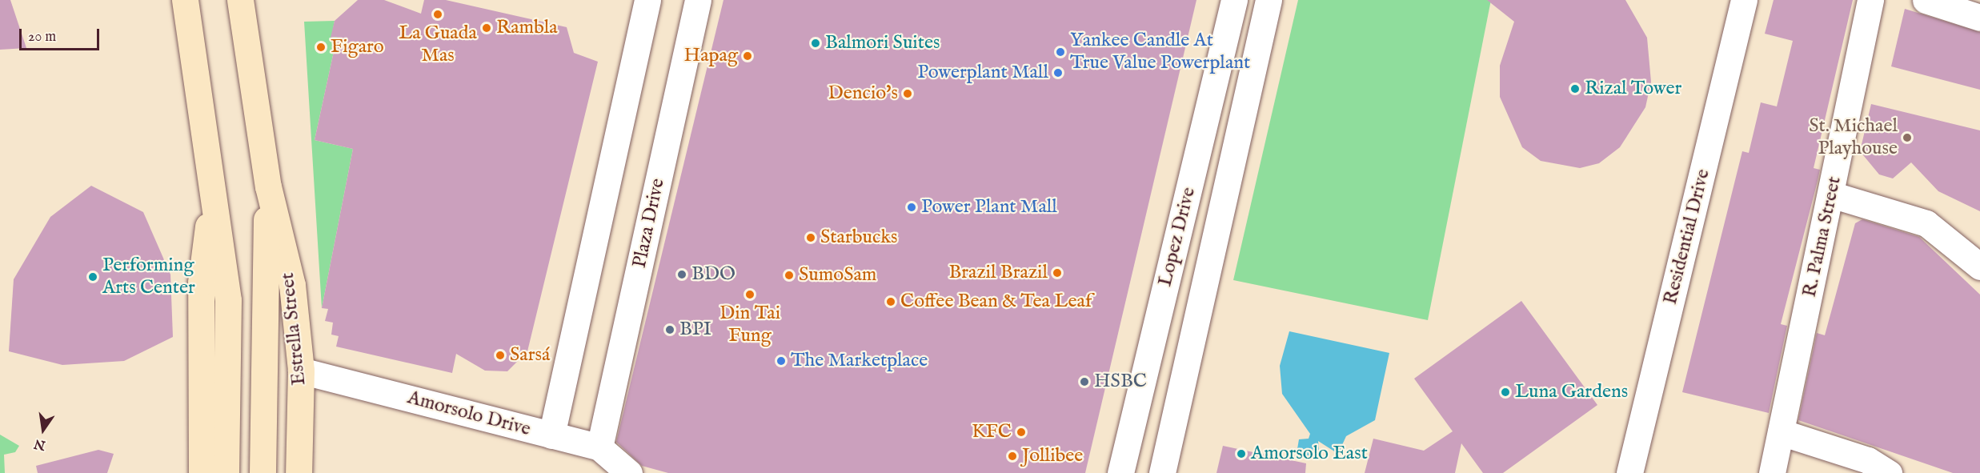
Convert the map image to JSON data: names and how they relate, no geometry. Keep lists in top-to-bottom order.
{
  "streets": {
    "main road": ["Estrella Street"],
    "street": [
      "Plaza Drive",
      "Lopez Drive",
      "Residential Drive",
      "R. Palma Street",
      "Amorsolo Drive"
    ]
  },
  "crossings": [
    ["Plaza Drive", "Amorsolo Drive"],
    ["Estrella Street", "Amorsolo Drive"]
  ],
  "places": [
    "La Guada Mas",
    "Rambla",
    "Balmori Suites",
    "Figaro",
    "Yankee Candle At True Value Powerplant",
    "Hapag",
    "Powerplant Mall",
    "Rizal Tower",
    "Dencio's",
    "St. Michael Playhouse",
    "Power Plant Mall",
    "Starbucks",
    "Brazil Brazil",
    "BDO",
    "SumoSam",
    "Performing Arts Center",
    "Din Tai Fung",
    "Coffee Bean & Tea Leaf",
    "BPI",
    "Sarsá",
    "The Marketplace",
    "HSBC",
    "Luna Gardens",
    "KFC",
    "Amorsolo East",
    "Jollibee"
  ],
  "scale_bar": "20 m",
  "north": "bottom"
}
